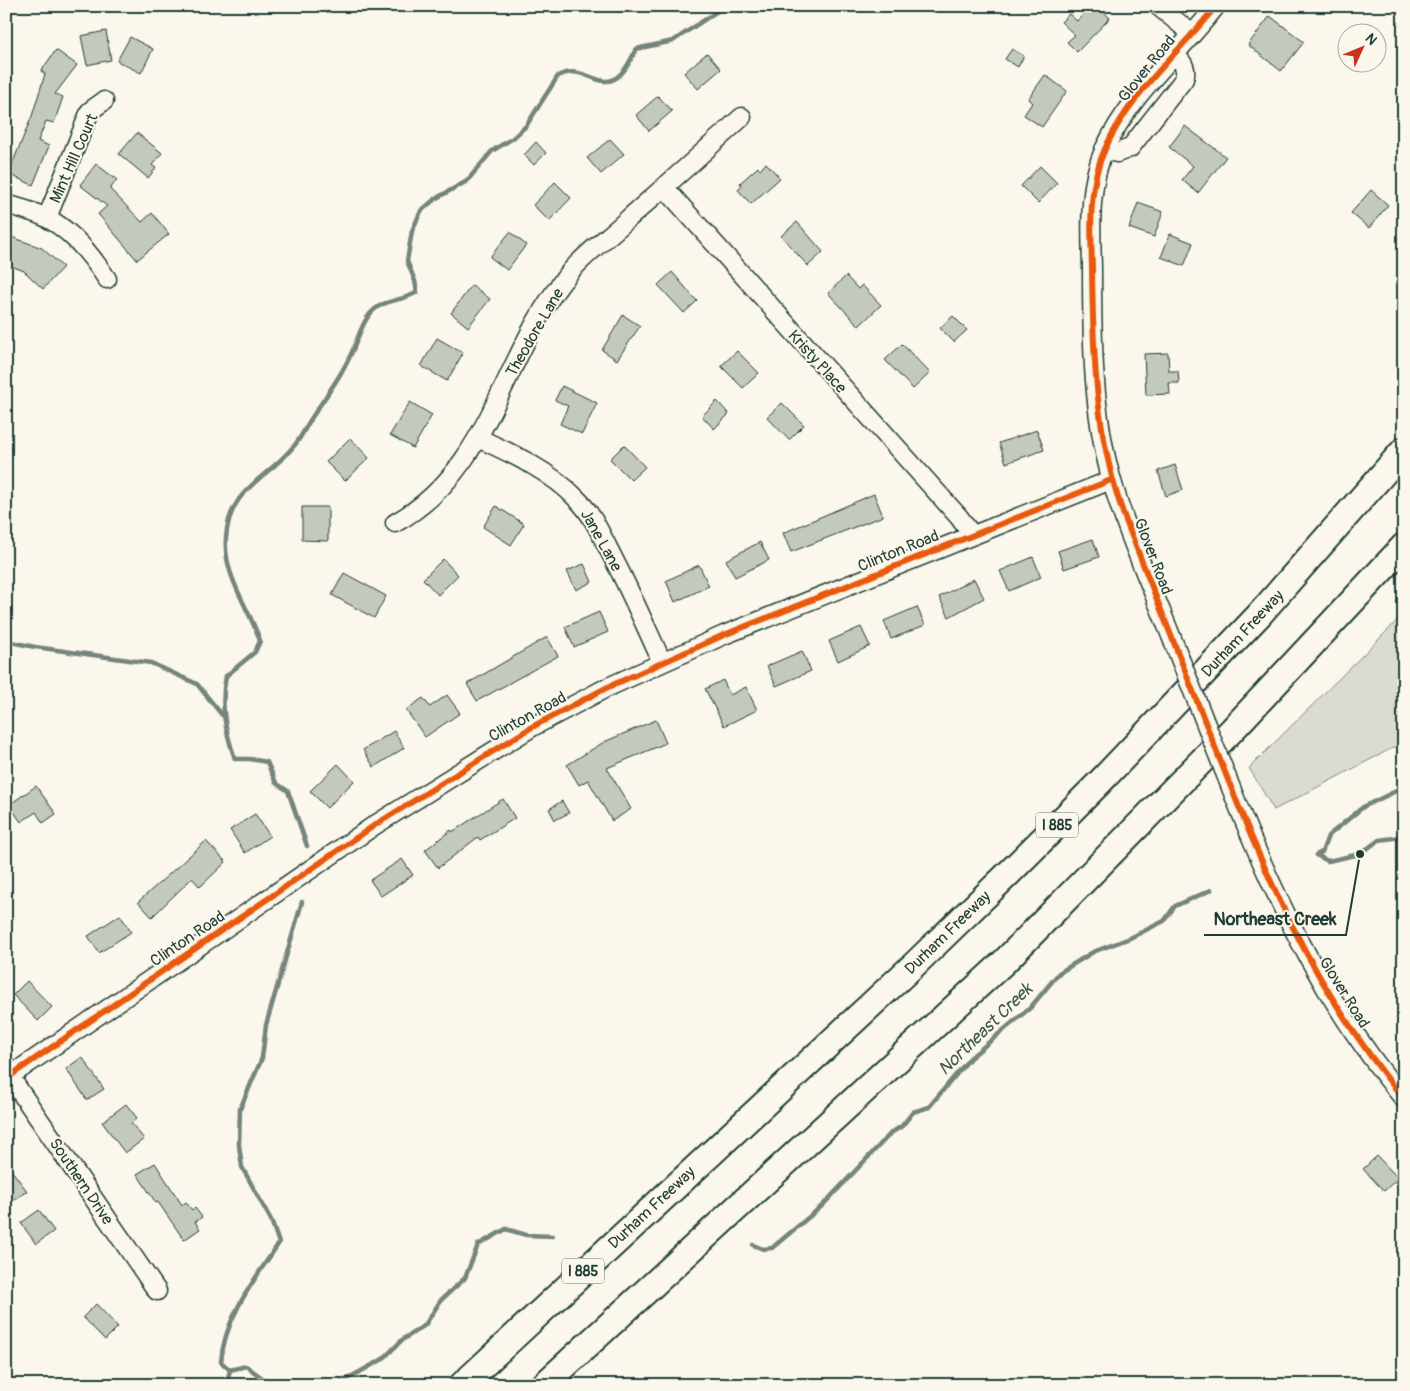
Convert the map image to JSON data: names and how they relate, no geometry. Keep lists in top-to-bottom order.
{
  "streets": {
    "highway": ["Durham Freeway", "I 885"],
    "street": [
      "Glover Road",
      "Mint Hill Court",
      "Theodore Lane",
      "Kristy Place",
      "Jane Lane",
      "Clinton Road",
      "Southern Drive"
    ]
  },
  "crossings": [
    ["Glover Road", "Clinton Road"],
    ["Theodore Lane", "Kristy Place"],
    ["Theodore Lane", "Jane Lane"],
    ["Kristy Place", "Clinton Road"],
    ["Jane Lane", "Clinton Road"],
    ["Clinton Road", "Southern Drive"]
  ],
  "water": ["Northeast Creek"],
  "places": ["Northeast Creek"],
  "north": "top right"
}
